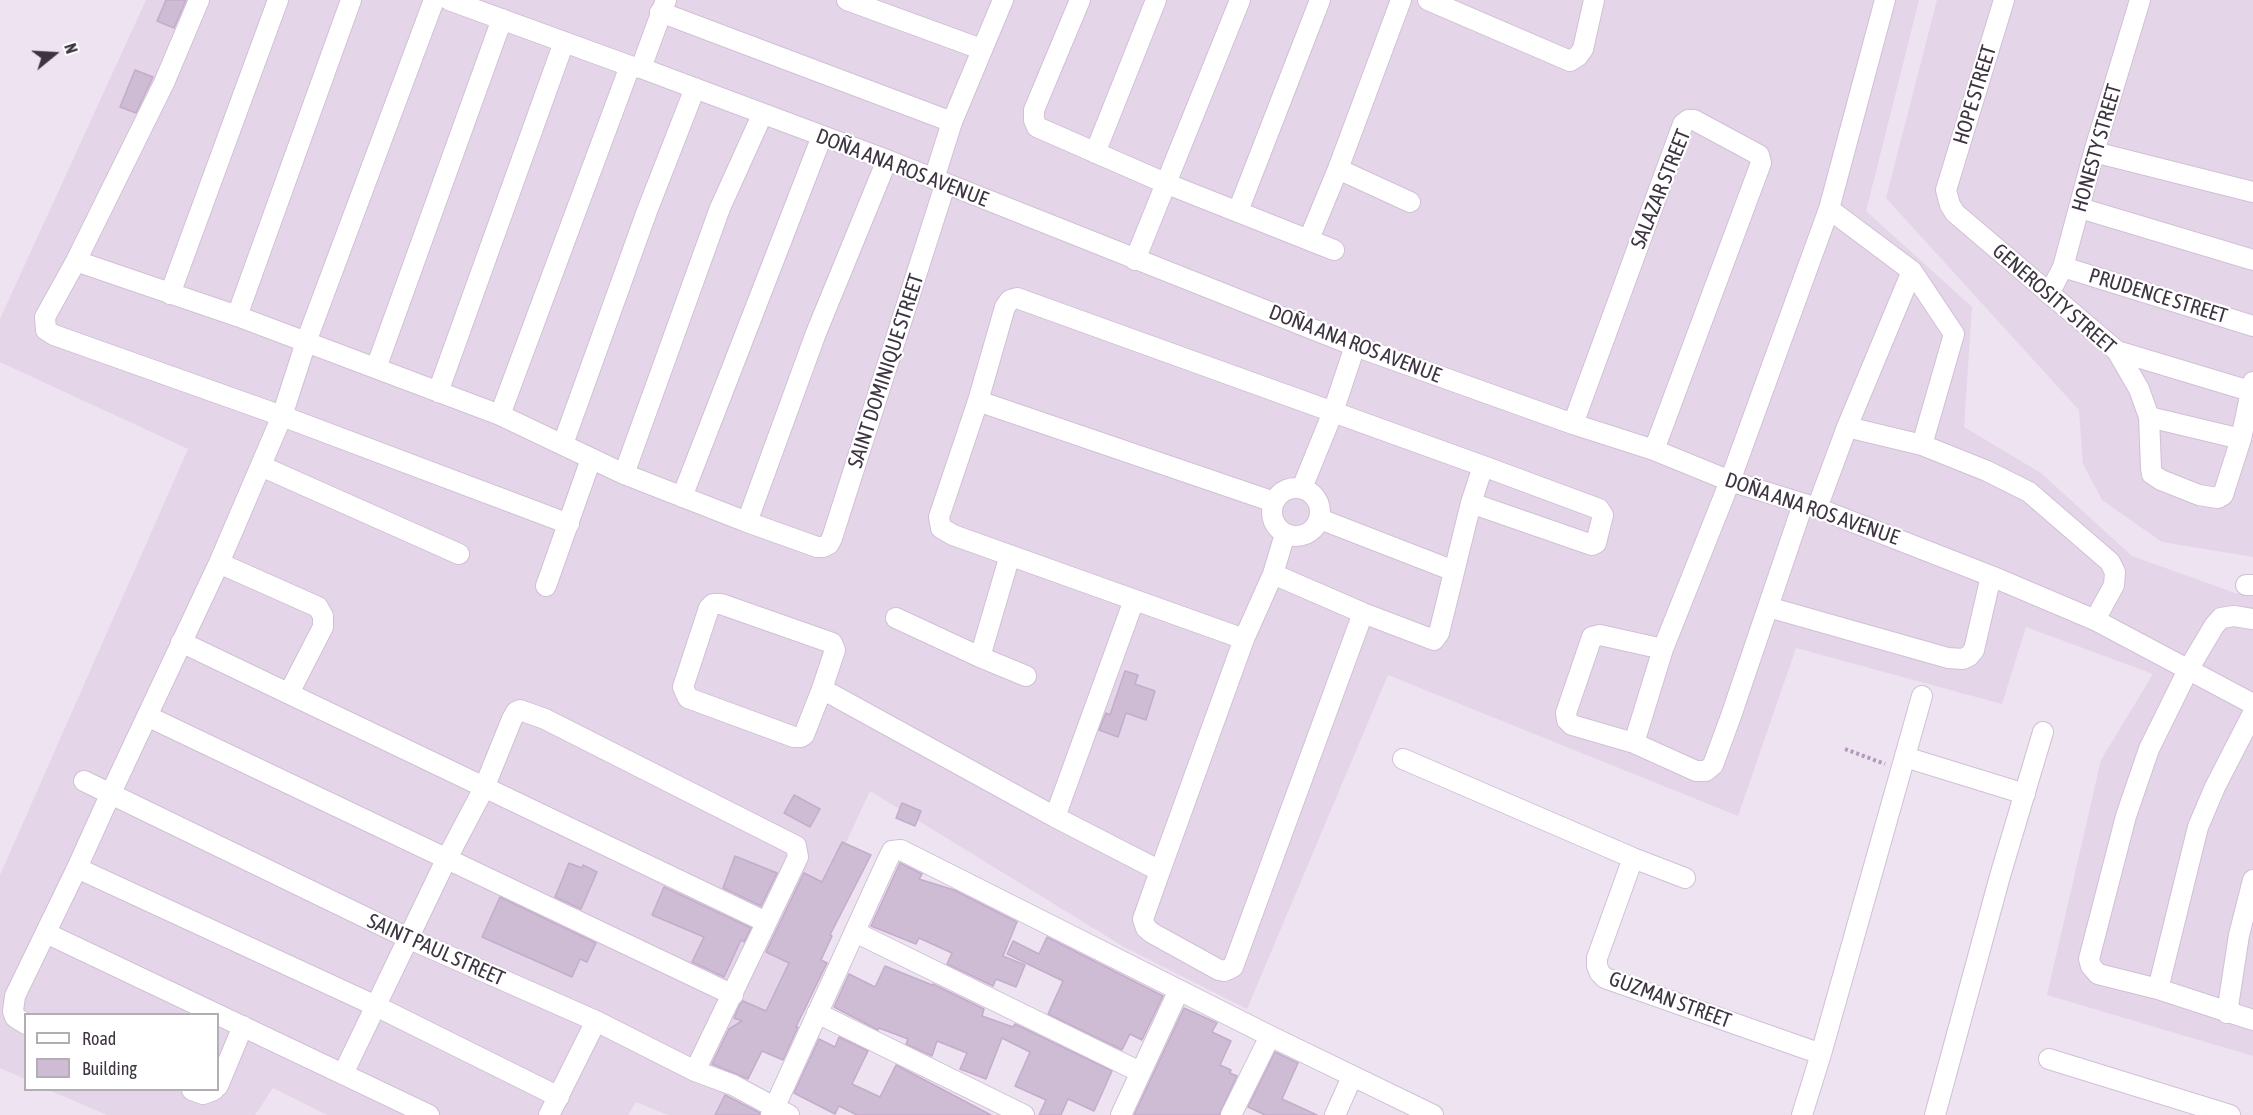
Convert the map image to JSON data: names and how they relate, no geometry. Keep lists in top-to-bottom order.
{
  "streets": {
    "street": [
      "HOPE STREET",
      "HONESTY STREET",
      "DOÑA ANA ROS AVENUE",
      "SALAZAR STREET",
      "PRUDENCE STREET",
      "GENEROSITY STREET",
      "SAINT DOMINIQUE STREET",
      "SAINT PAUL STREET",
      "GUZMAN STREET"
    ]
  },
  "crossings": [
    ["HOPE STREET", "GENEROSITY STREET"],
    ["HONESTY STREET", "PRUDENCE STREET"],
    ["HONESTY STREET", "GENEROSITY STREET"],
    ["DOÑA ANA ROS AVENUE", "SALAZAR STREET"],
    ["DOÑA ANA ROS AVENUE", "SAINT DOMINIQUE STREET"]
  ],
  "legend": ["Road", "Building"],
  "north": "right"
}
